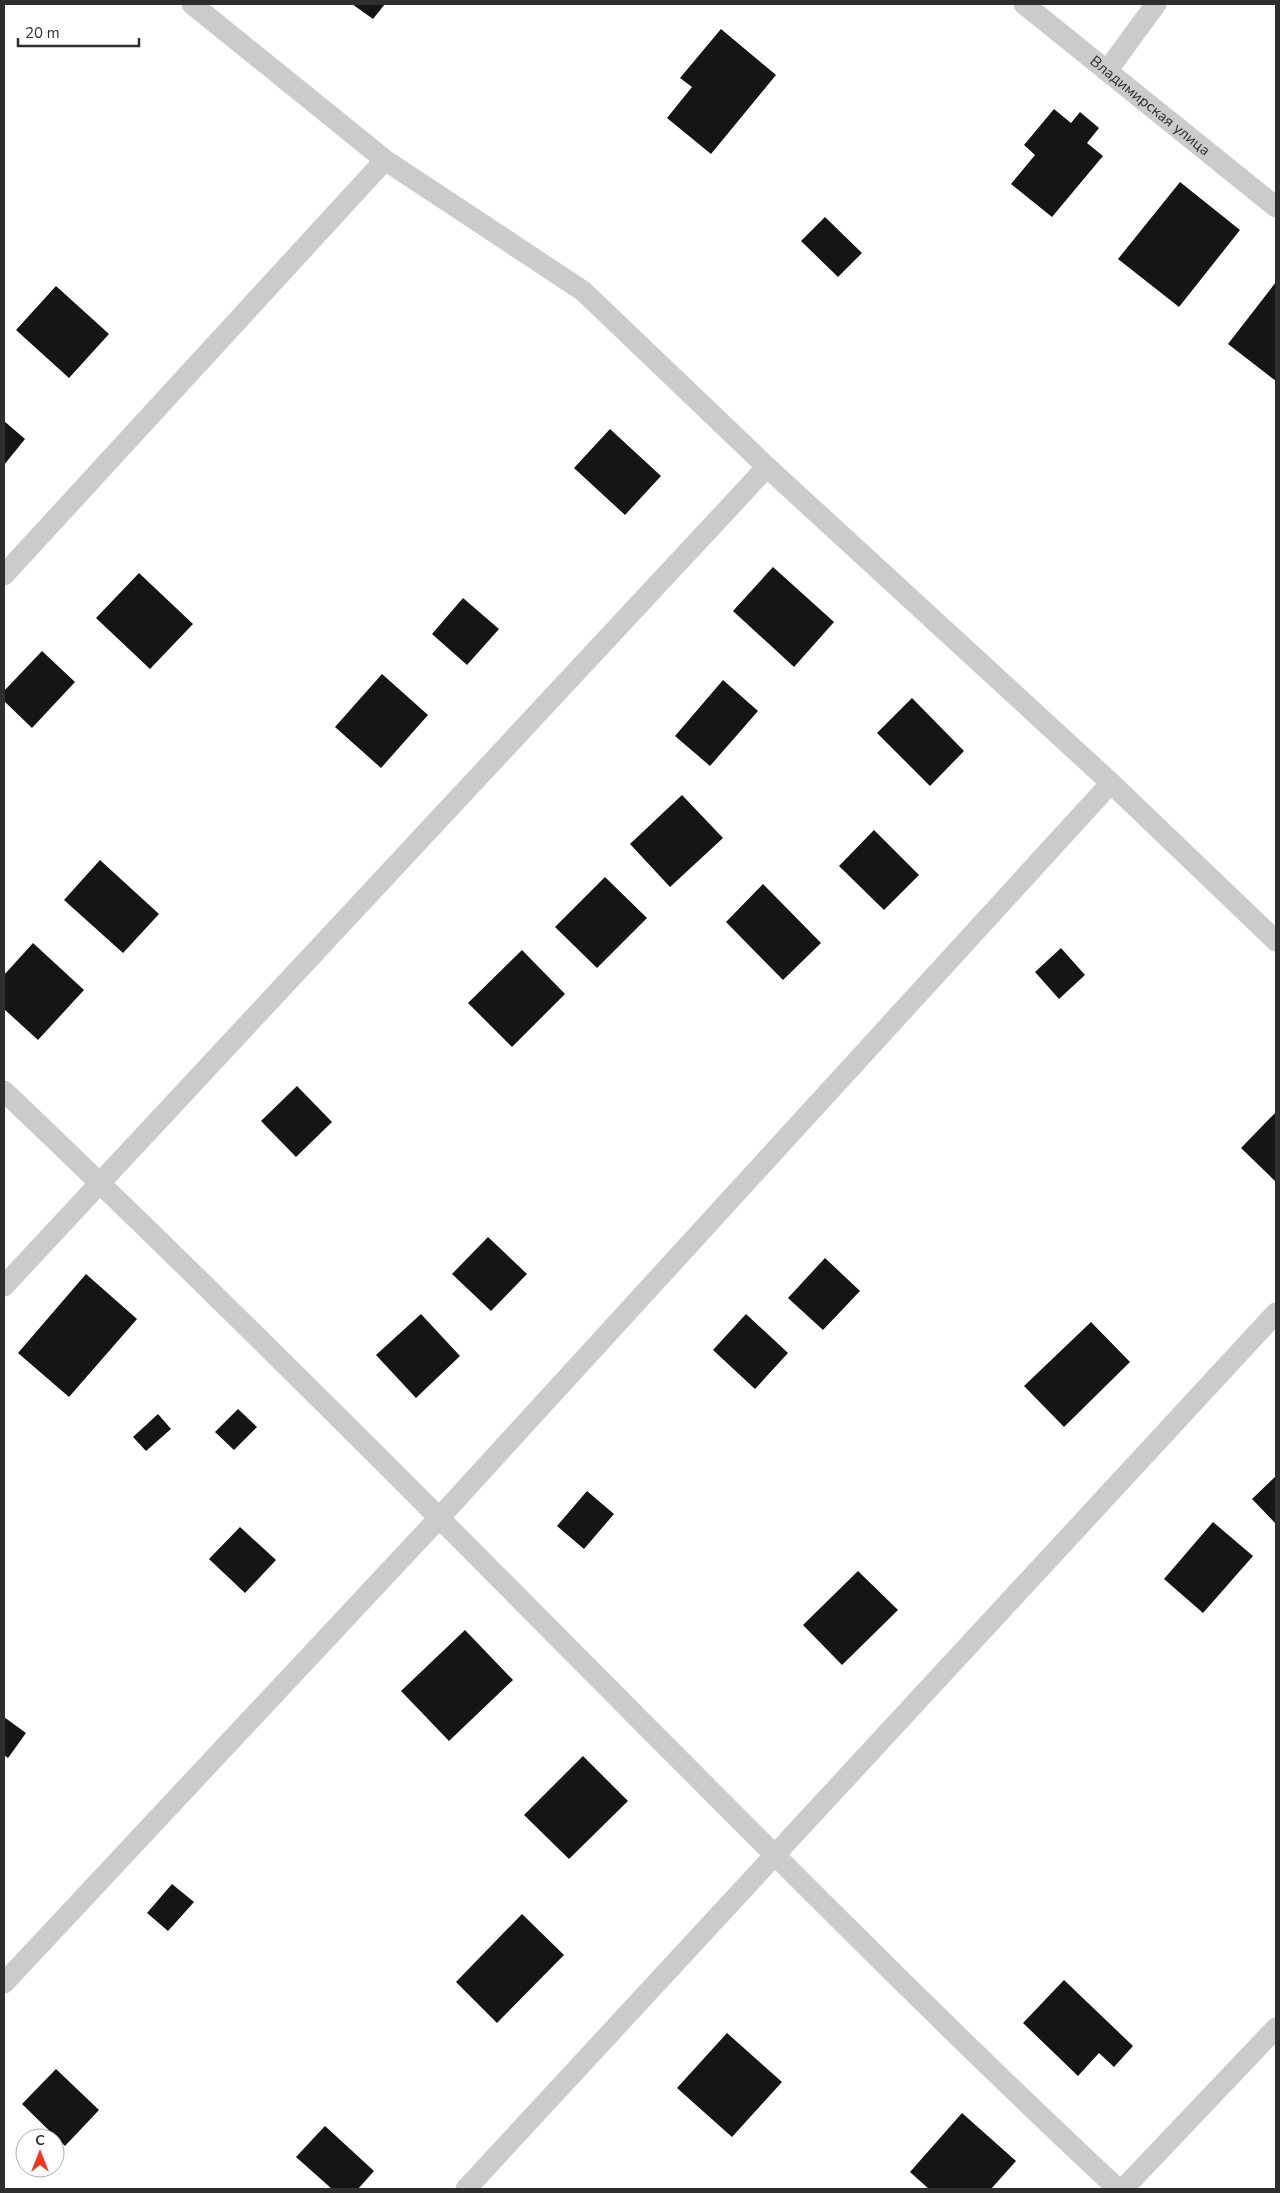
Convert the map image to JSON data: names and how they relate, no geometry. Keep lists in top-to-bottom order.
{
  "streets": {
    "lane": ["Владимирская улица"]
  },
  "scale_bar": "20 m",
  "north": "top"
}
